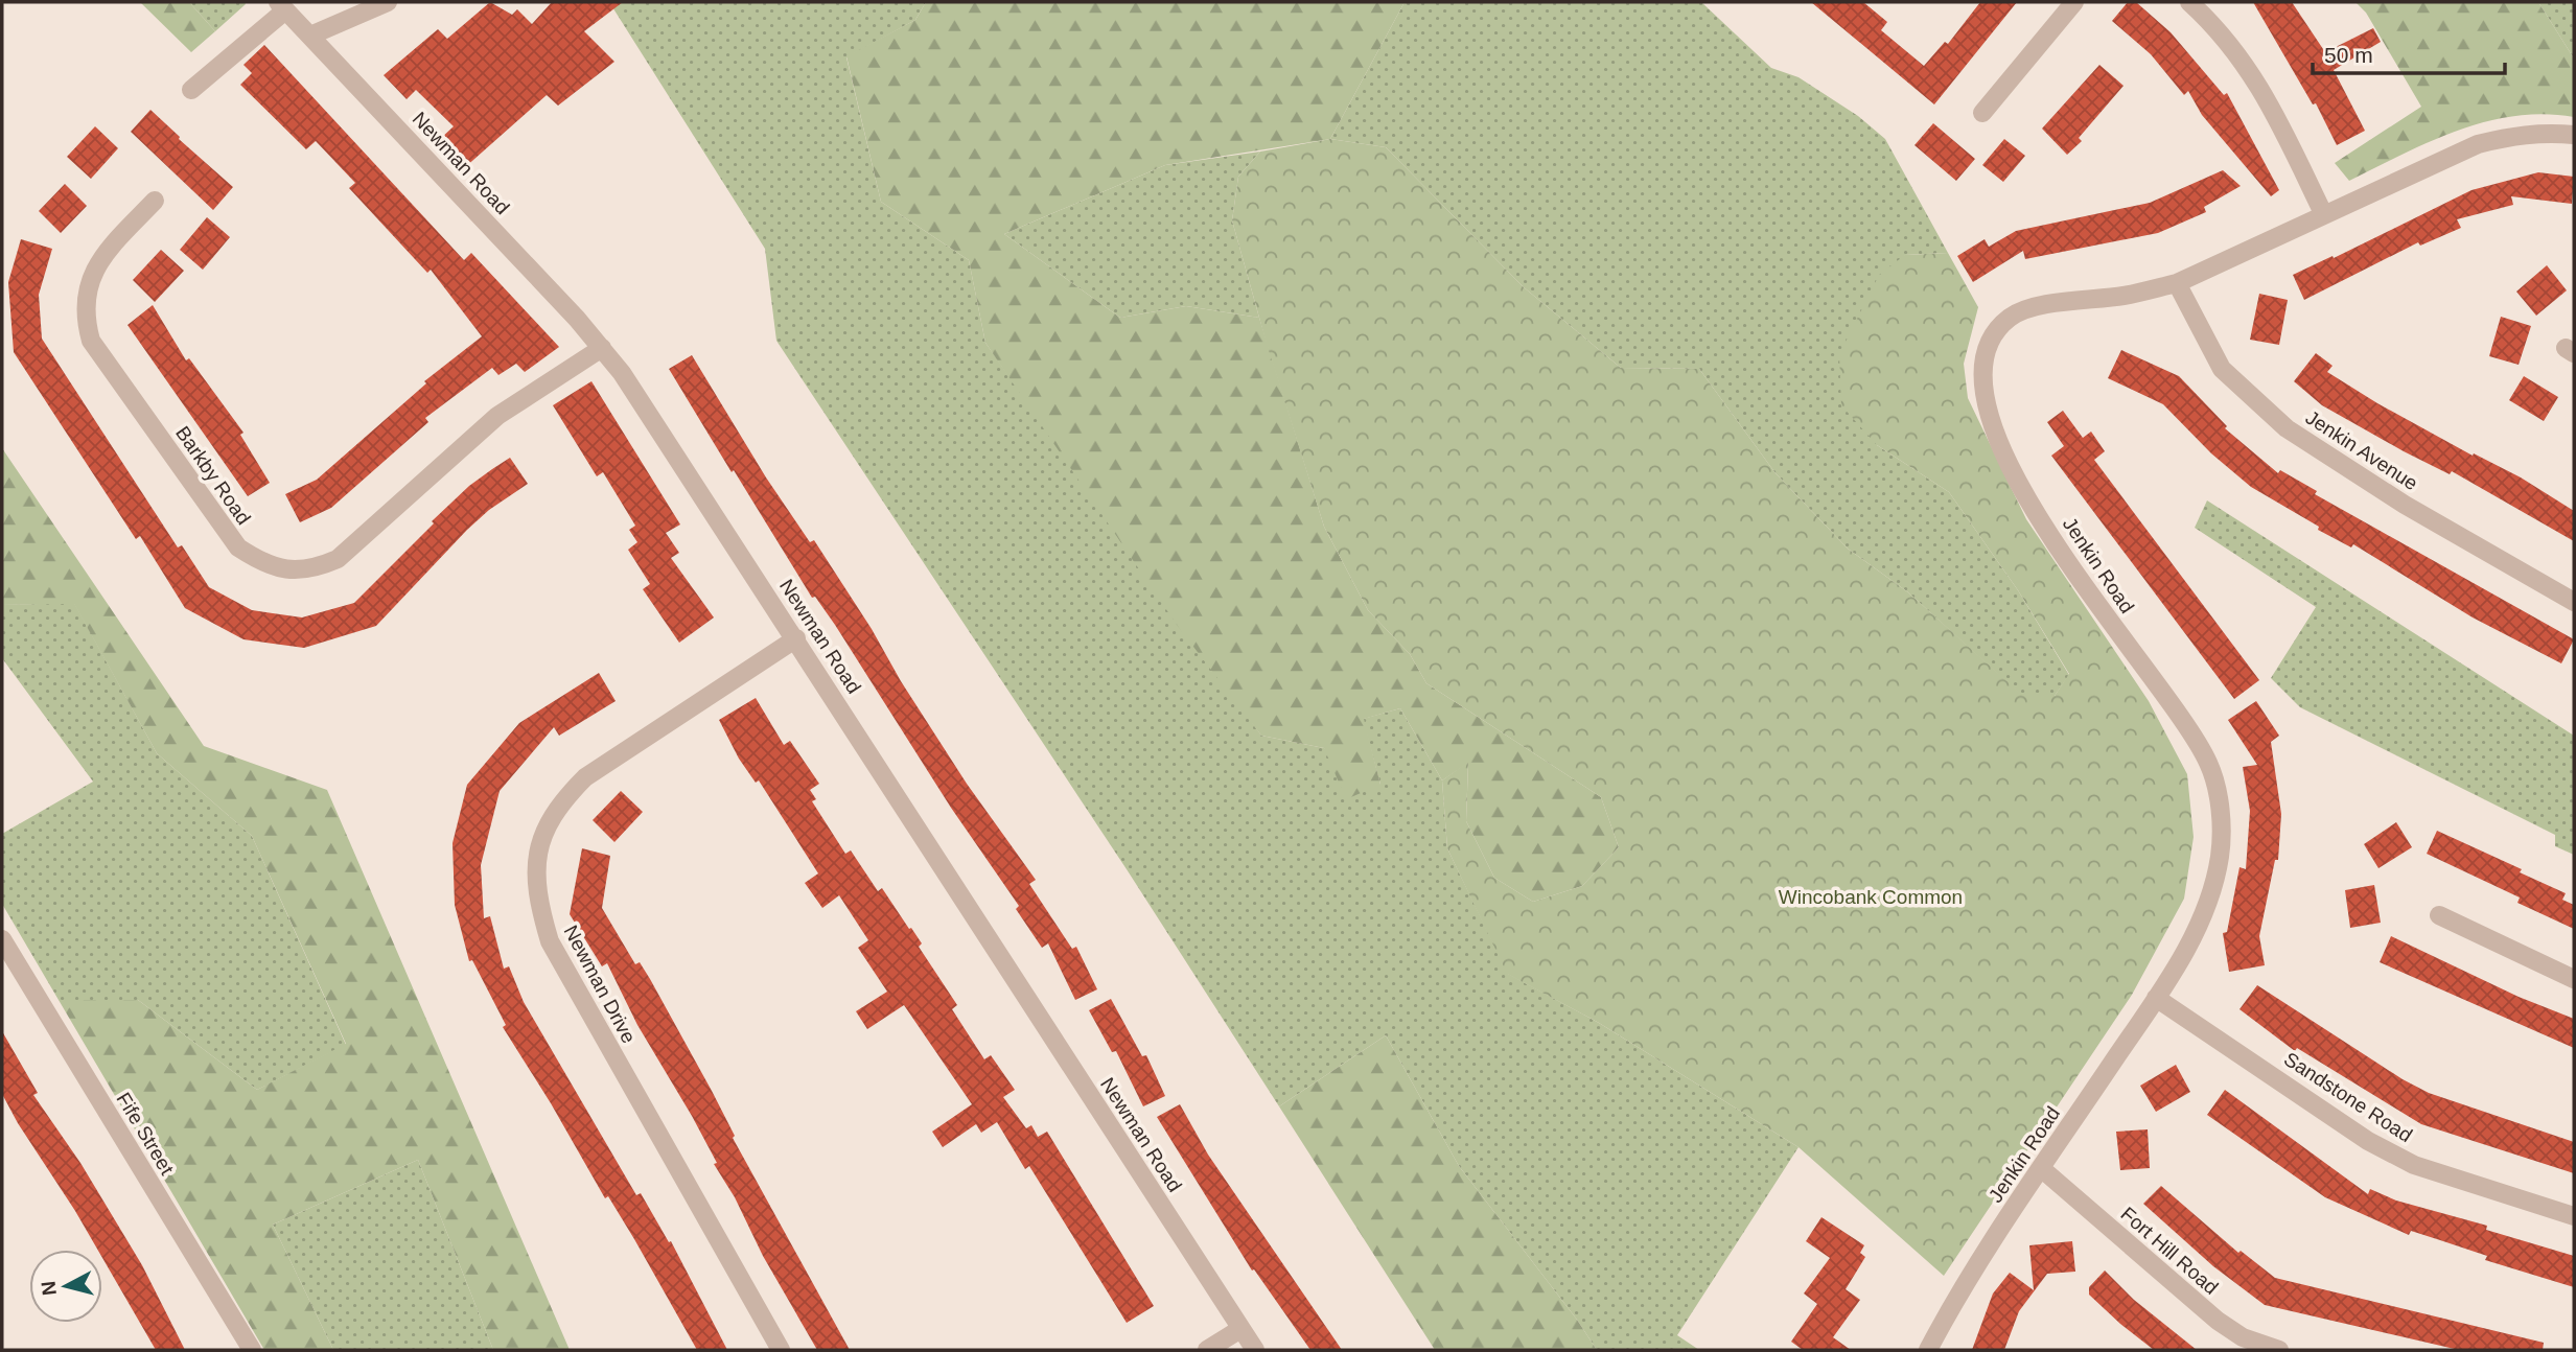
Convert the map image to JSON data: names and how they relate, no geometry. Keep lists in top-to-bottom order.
{
  "streets": {
    "street": [
      "Newman Road",
      "Jenkin Avenue",
      "Barkby Road",
      "Jenkin Road",
      "Newman Drive",
      "Sandstone Road",
      "Fife Street",
      "Fort Hill Road"
    ]
  },
  "crossings": [
    ["Newman Road", "Barkby Road"],
    ["Newman Road", "Newman Drive"],
    ["Jenkin Avenue", "Jenkin Road"],
    ["Jenkin Road", "Sandstone Road"],
    ["Jenkin Road", "Fort Hill Road"]
  ],
  "parks": ["Wincobank Common"],
  "scale_bar": "50 m",
  "north": "left"
}
